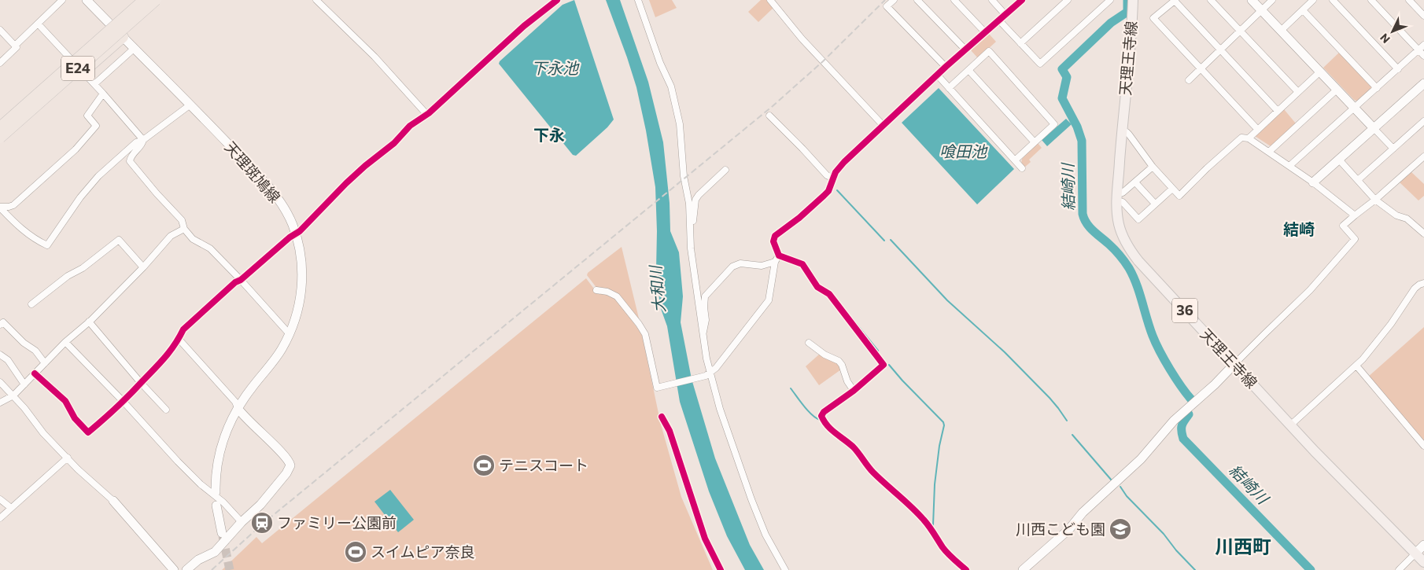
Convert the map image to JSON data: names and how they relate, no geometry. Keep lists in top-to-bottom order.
{
  "streets": {
    "highway": ["E24"],
    "main road": ["天理王寺線", "36"],
    "street": ["天理斑鳩線"]
  },
  "districts": ["下永", "結崎", "川西町"],
  "water": [
    "下永池",
    "喰田池",
    "結崎川",
    "大和川"
  ],
  "places": {
    "sports": ["テニスコート", "スイムピア奈良"],
    "station": ["ファミリー公園前"],
    "school or university": ["川西こども園"]
  },
  "north": "bottom left"
}
